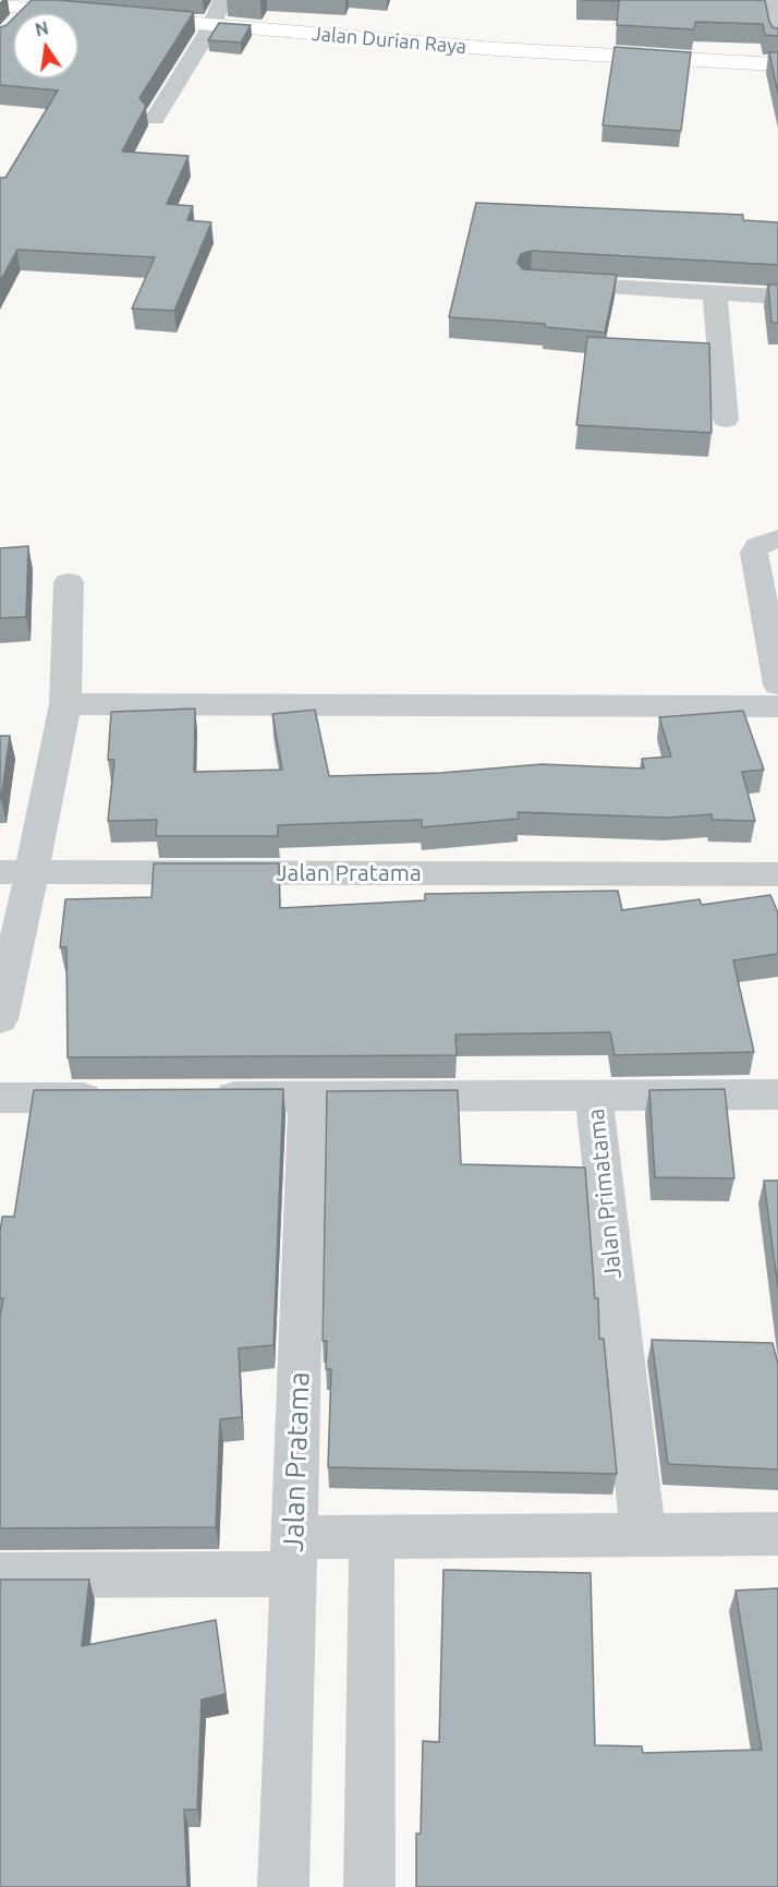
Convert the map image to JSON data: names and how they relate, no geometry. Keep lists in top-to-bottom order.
{
  "streets": {
    "main road": ["Jalan Durian Raya"],
    "street": ["Jalan Pratama", "Jalan Primatama"]
  },
  "crossings": [
    ["Jalan Pratama", "Jalan Primatama"]
  ],
  "north": "top"
}
